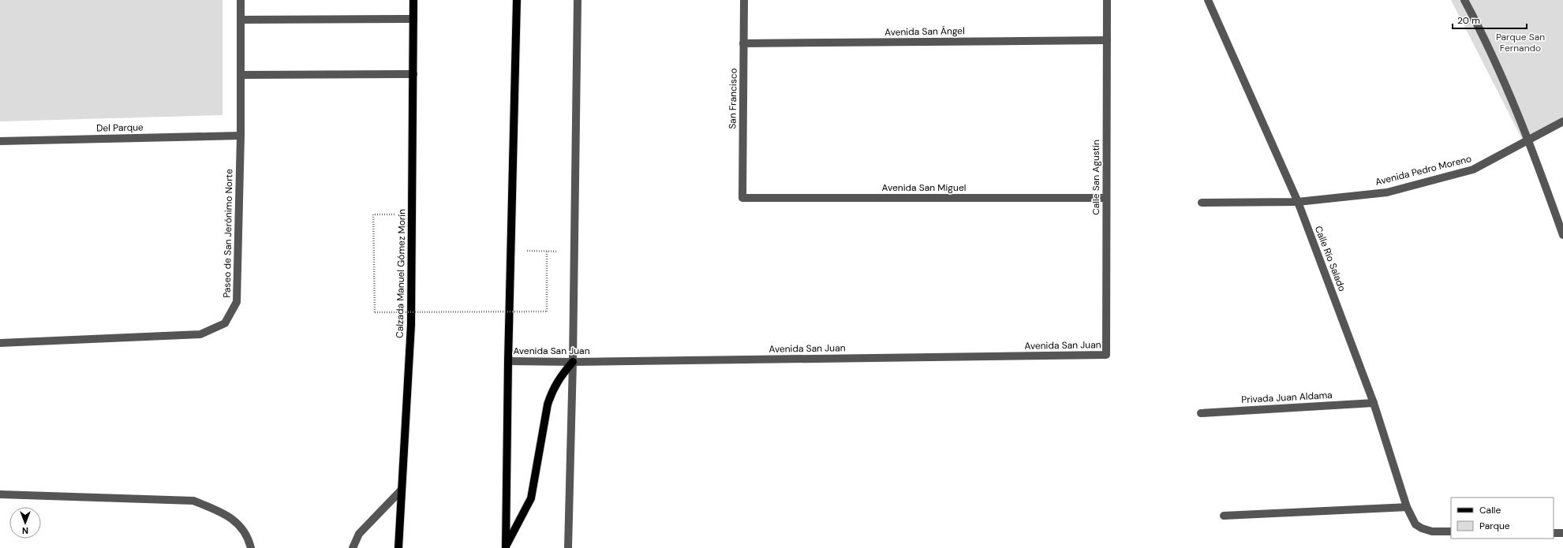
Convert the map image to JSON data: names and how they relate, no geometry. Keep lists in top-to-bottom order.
{
  "streets": {
    "main road": ["Calzada Manuel Gómez Morín"],
    "street": [
      "Avenida San Ángel",
      "San Francisco",
      "Del Parque",
      "Avenida Pedro Moreno",
      "Calle San Agustín",
      "Avenida San Miguel",
      "Paseo de San Jerónimo Norte",
      "Calle Río Salado",
      "Avenida San Juan",
      "Privada Juan Aldama"
    ]
  },
  "crossings": [
    ["Avenida San Ángel", "San Francisco"],
    ["Avenida San Ángel", "Calle San Agustín"],
    ["San Francisco", "Avenida San Miguel"],
    ["Del Parque", "Paseo de San Jerónimo Norte"],
    ["Avenida Pedro Moreno", "Calle Río Salado"],
    ["Calle San Agustín", "Avenida San Miguel"],
    ["Calle San Agustín", "Avenida San Juan"],
    ["Calle Río Salado", "Privada Juan Aldama"]
  ],
  "parks": ["Parque San Fernando"],
  "legend": ["Calle", "Parque"],
  "scale_bar": "20 m",
  "north": "bottom"
}
